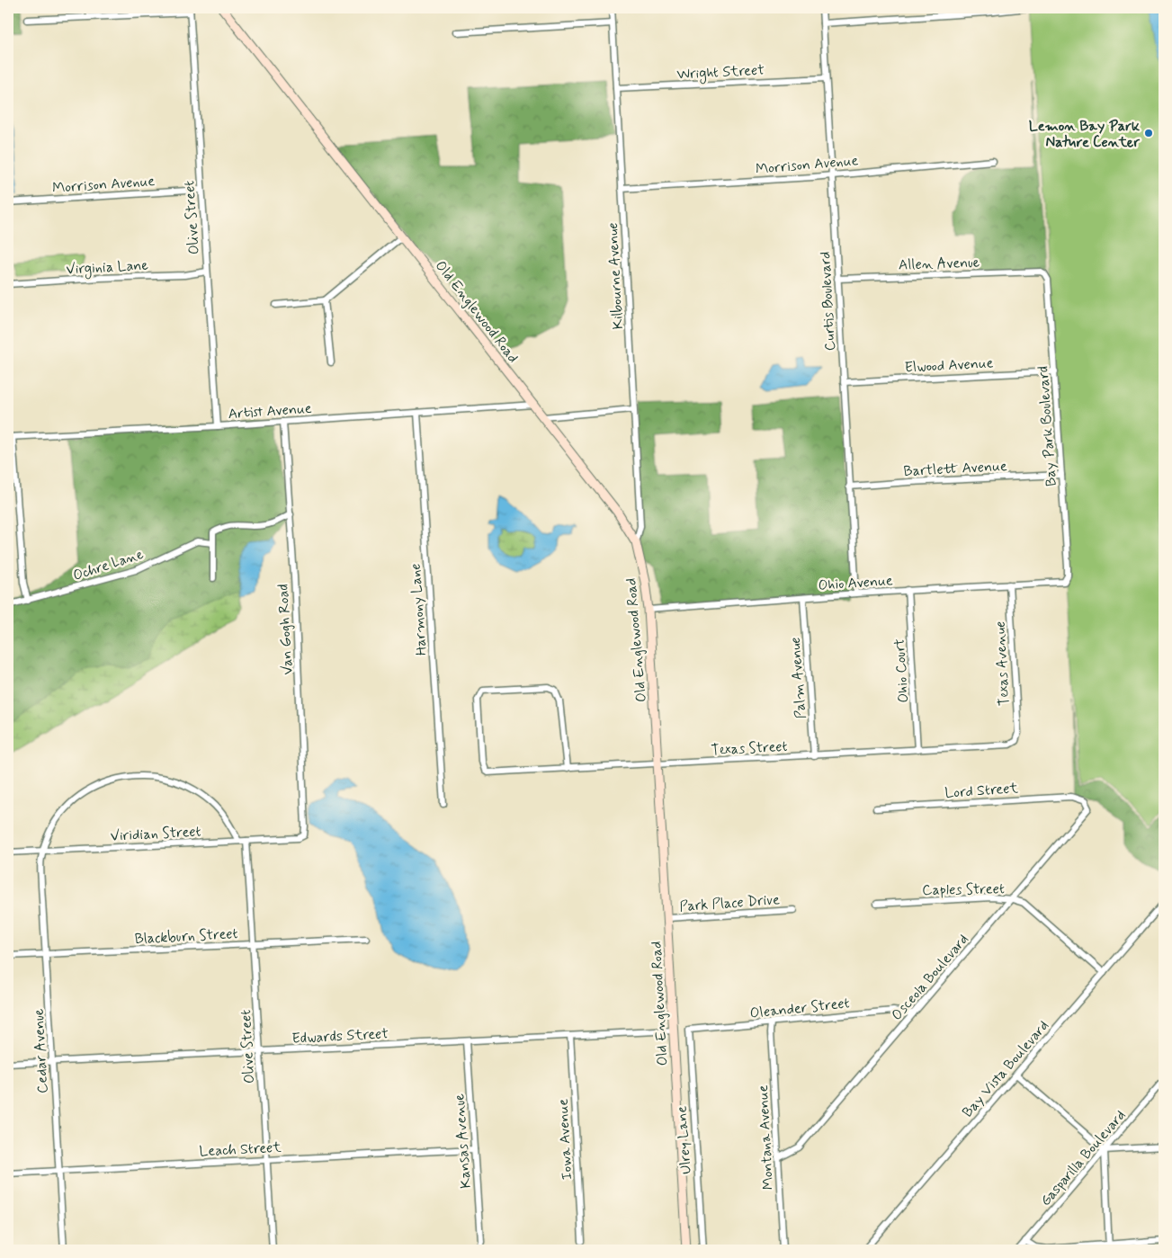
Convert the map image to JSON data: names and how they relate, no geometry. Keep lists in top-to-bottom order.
{
  "streets": {
    "street": [
      "Wright Street",
      "Morrison Avenue",
      "Olive Street",
      "Allen Avenue",
      "Virginia Lane",
      "Kilbourne Avenue",
      "Curtis Boulevard",
      "Old Englewood Road",
      "Elwood Avenue",
      "Artist Avenue",
      "Bay Park Boulevard",
      "Bartlett Avenue",
      "Ochre Lane",
      "Ohio Avenue",
      "Harmony Lane",
      "Van Gogh Road",
      "Texas Avenue",
      "Ohio Court",
      "Palm Avenue",
      "Texas Street",
      "Lord Street",
      "Viridian Street",
      "Caples Street",
      "Park Place Drive",
      "Blackburn Street",
      "Osceola Boulevard",
      "Oleander Street",
      "Edwards Street",
      "Cedar Avenue",
      "Bay Vista Boulevard",
      "Montana Avenue",
      "Iowa Avenue",
      "Ulrey Lane",
      "Kansas Avenue",
      "Leach Street",
      "Gasparilla Boulevard"
    ]
  },
  "crossings": [
    ["Wright Street", "Kilbourne Avenue"],
    ["Wright Street", "Curtis Boulevard"],
    ["Morrison Avenue", "Olive Street"],
    ["Morrison Avenue", "Kilbourne Avenue"],
    ["Morrison Avenue", "Curtis Boulevard"],
    ["Olive Street", "Virginia Lane"],
    ["Olive Street", "Artist Avenue"],
    ["Olive Street", "Viridian Street"],
    ["Olive Street", "Blackburn Street"],
    ["Olive Street", "Edwards Street"],
    ["Olive Street", "Leach Street"],
    ["Allen Avenue", "Curtis Boulevard"],
    ["Allen Avenue", "Bay Park Boulevard"],
    ["Kilbourne Avenue", "Old Englewood Road"],
    ["Curtis Boulevard", "Elwood Avenue"],
    ["Curtis Boulevard", "Bartlett Avenue"],
    ["Curtis Boulevard", "Ohio Avenue"],
    ["Old Englewood Road", "Artist Avenue"],
    ["Old Englewood Road", "Ohio Avenue"],
    ["Old Englewood Road", "Texas Street"],
    ["Old Englewood Road", "Park Place Drive"],
    ["Old Englewood Road", "Edwards Street"],
    ["Elwood Avenue", "Bay Park Boulevard"],
    ["Artist Avenue", "Harmony Lane"],
    ["Artist Avenue", "Van Gogh Road"],
    ["Bay Park Boulevard", "Bartlett Avenue"],
    ["Bay Park Boulevard", "Ohio Avenue"],
    ["Ohio Avenue", "Texas Avenue"],
    ["Ohio Avenue", "Ohio Court"],
    ["Ohio Avenue", "Palm Avenue"],
    ["Van Gogh Road", "Viridian Street"],
    ["Texas Avenue", "Texas Street"],
    ["Ohio Court", "Texas Street"],
    ["Palm Avenue", "Texas Street"],
    ["Lord Street", "Osceola Boulevard"],
    ["Viridian Street", "Cedar Avenue"],
    ["Caples Street", "Osceola Boulevard"],
    ["Caples Street", "Bay Vista Boulevard"],
    ["Blackburn Street", "Cedar Avenue"],
    ["Osceola Boulevard", "Oleander Street"],
    ["Osceola Boulevard", "Montana Avenue"],
    ["Oleander Street", "Montana Avenue"],
    ["Oleander Street", "Ulrey Lane"],
    ["Edwards Street", "Cedar Avenue"],
    ["Edwards Street", "Iowa Avenue"],
    ["Edwards Street", "Kansas Avenue"],
    ["Cedar Avenue", "Leach Street"],
    ["Kansas Avenue", "Leach Street"]
  ],
  "places": ["Lemon Bay Park Nature Center"]
}
